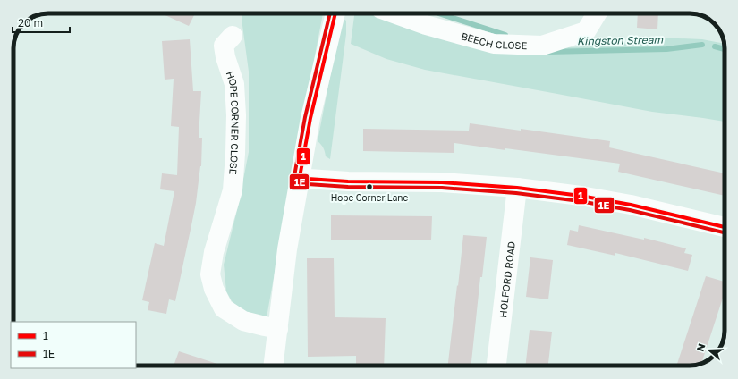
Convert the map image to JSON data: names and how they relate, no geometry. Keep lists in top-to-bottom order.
{
  "streets": {
    "street": ["BEECH CLOSE", "HOPE CORNER CLOSE", "HOLFORD ROAD"]
  },
  "water": ["Kingston Stream"],
  "places": ["Hope Corner Lane"],
  "lines": ["transit line 1", "transit line 1E"],
  "legend": ["1", "1E"],
  "scale_bar": "20 m",
  "north": "left"
}
